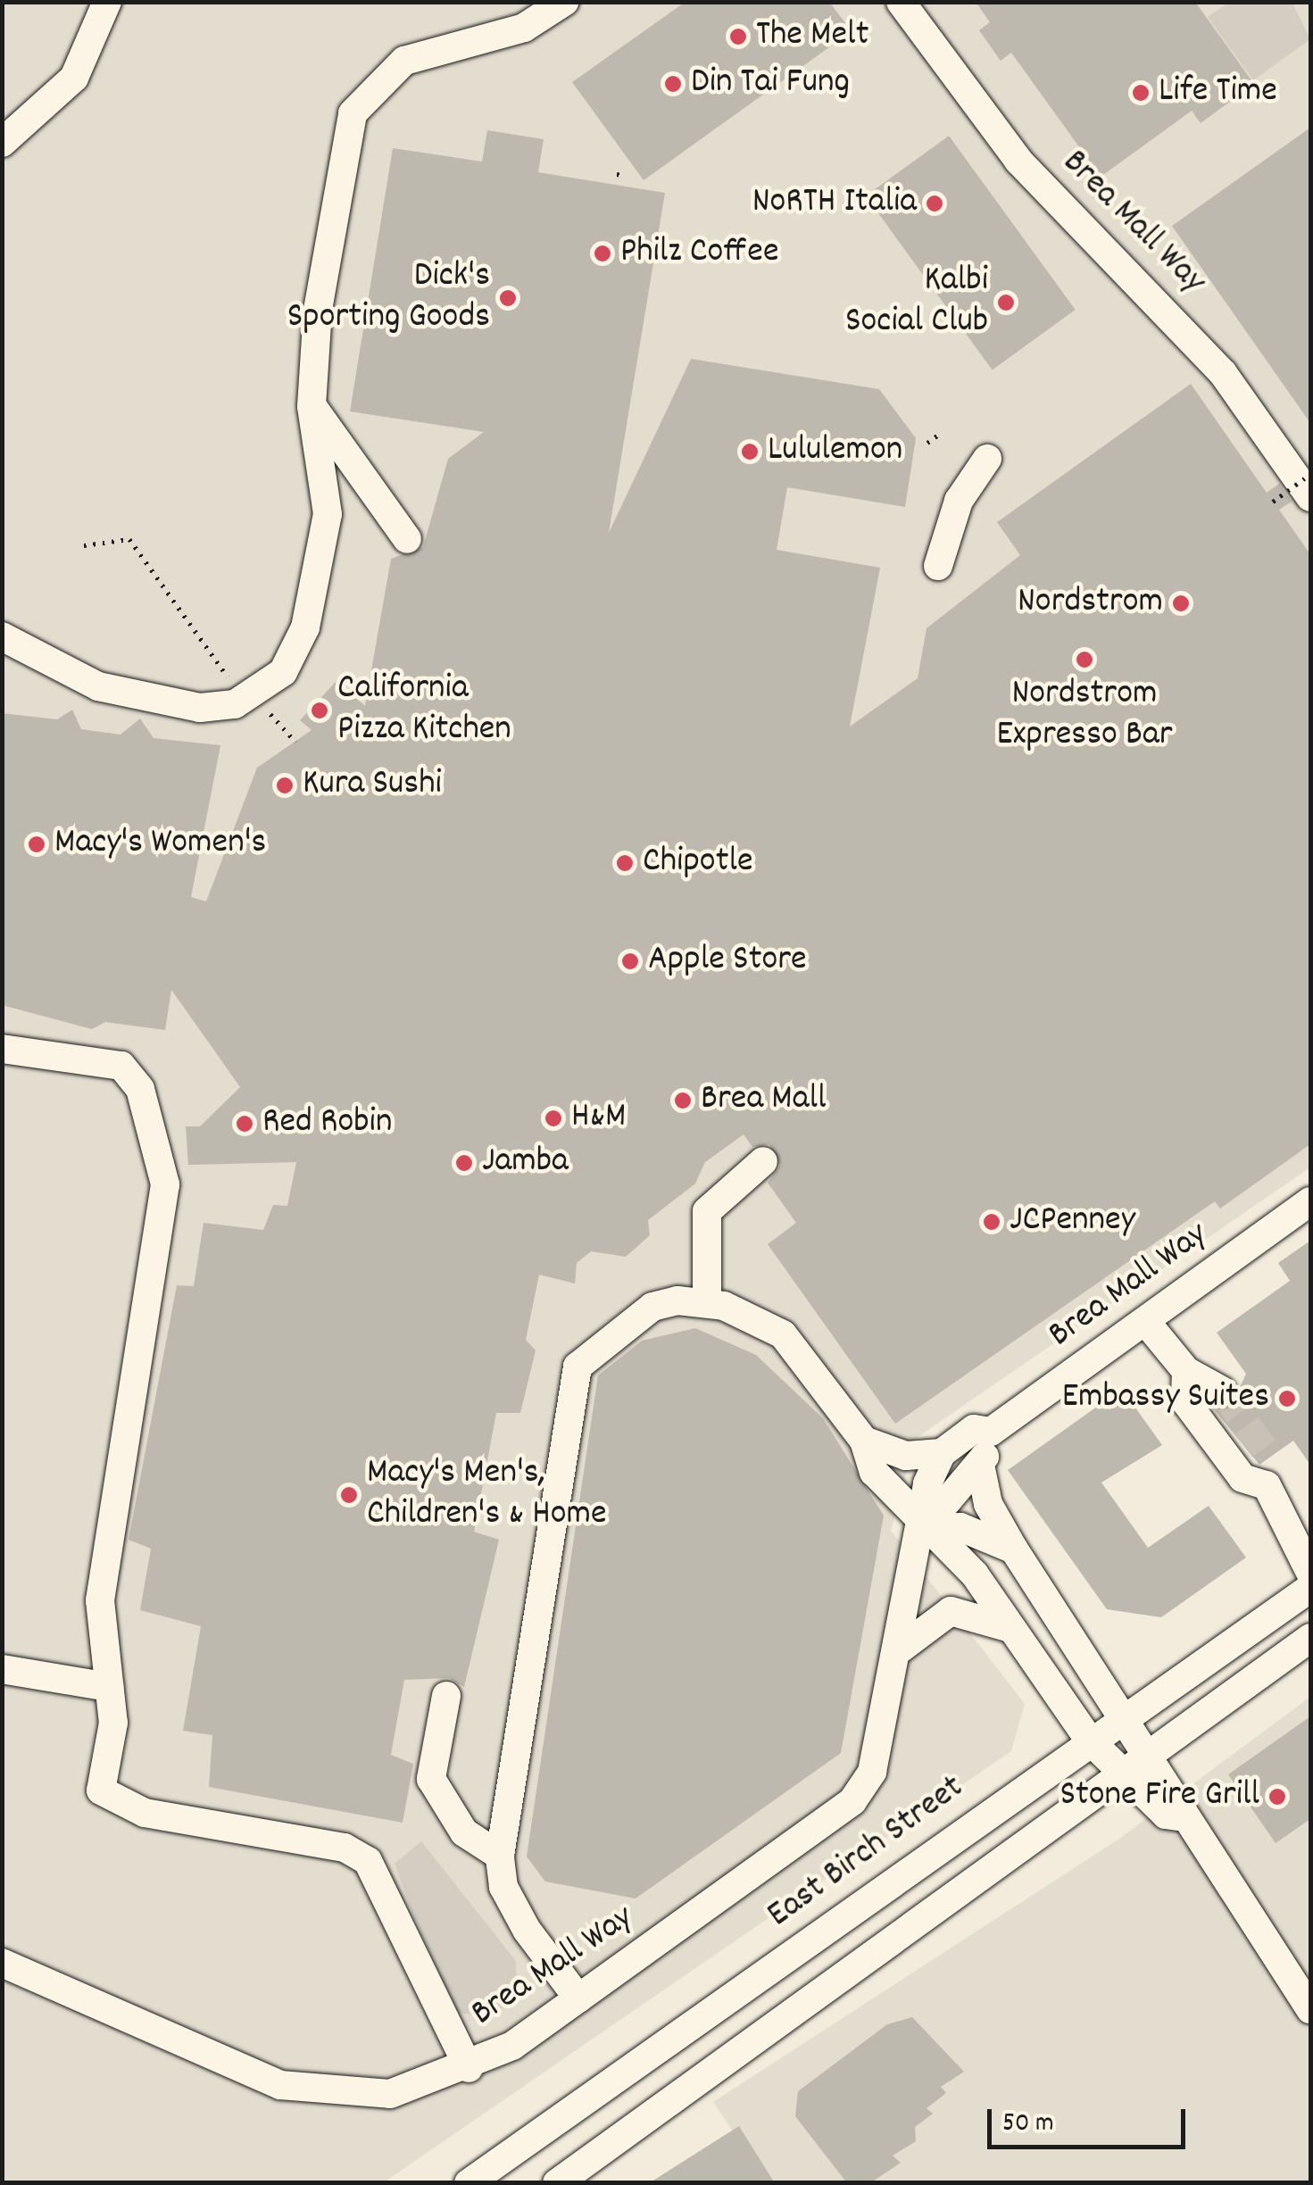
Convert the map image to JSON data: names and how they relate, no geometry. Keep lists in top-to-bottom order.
{
  "streets": {
    "street": ["Brea Mall Way", "East Birch Street"]
  },
  "places": [
    "The Melt",
    "Din Tai Fung",
    "Life Time",
    "NoRTH Italia",
    "Philz Coffee",
    "Dick's Sporting Goods",
    "Kalbi Social Club",
    "Lululemon",
    "Nordstrom",
    "Nordstrom Expresso Bar",
    "California Pizza Kitchen",
    "Kura Sushi",
    "Macy's Women's",
    "Chipotle",
    "Apple Store",
    "Brea Mall",
    "H&M",
    "Red Robin",
    "Jamba",
    "JCPenney",
    "Embassy Suites",
    "Macy's Men's, Children's & Home",
    "Stone Fire Grill"
  ],
  "scale_bar": "50 m"
}
